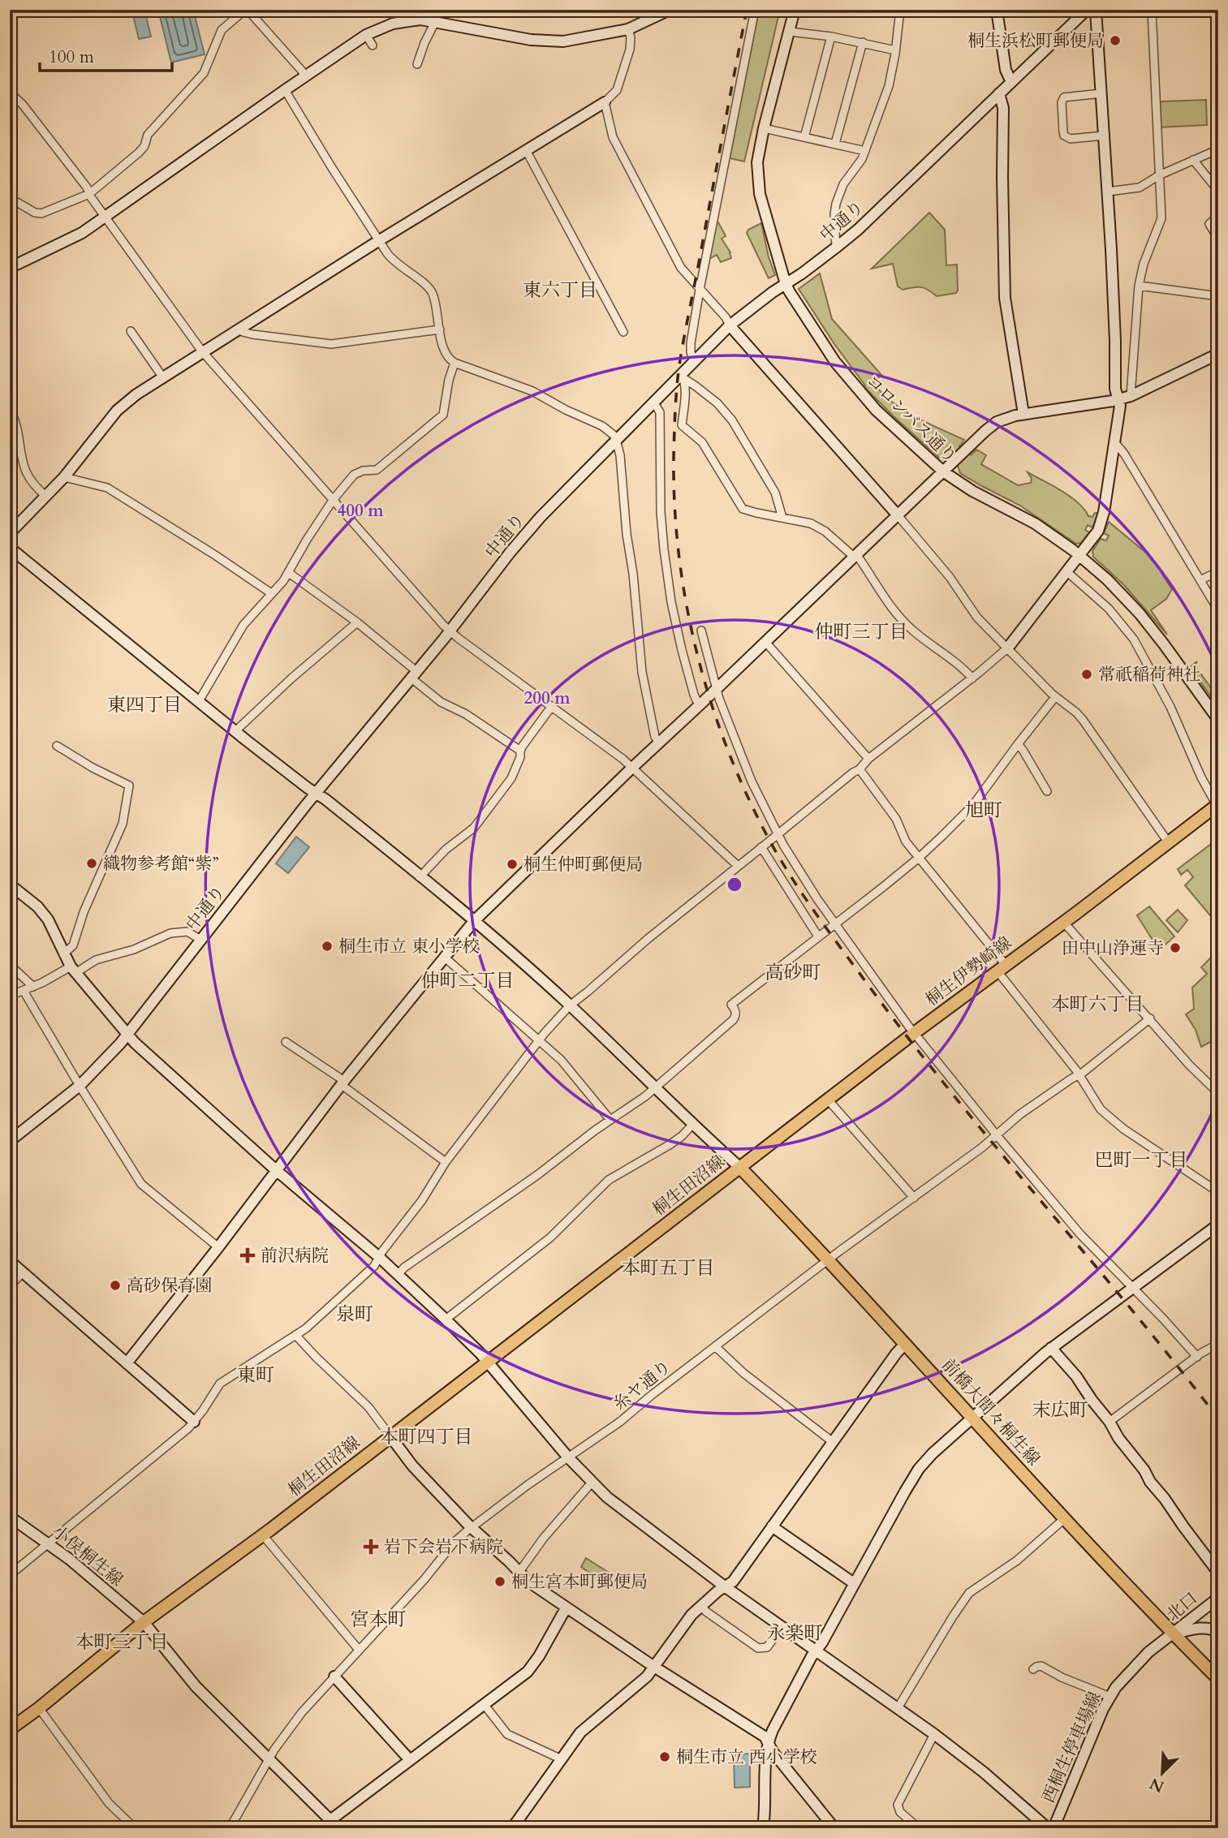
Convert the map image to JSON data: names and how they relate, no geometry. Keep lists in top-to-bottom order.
{
  "streets": {
    "main road": ["桐生伊勢崎線", "桐生田沼線", "前橋大間々桐生線"],
    "street": [
      "中通り",
      "コロンバス通り",
      "糸ヤ通り",
      "小俣桐生線",
      "北口",
      "西桐生停車場線"
    ]
  },
  "crossings": [
    ["中通り", "コロンバス通り"],
    ["桐生伊勢崎線", "桐生田沼線"],
    ["桐生伊勢崎線", "前橋大間々桐生線"],
    ["桐生田沼線", "前橋大間々桐生線"],
    ["桐生田沼線", "小俣桐生線"],
    ["糸ヤ通り", "前橋大間々桐生線"],
    ["糸ヤ通り", "小俣桐生線"],
    ["前橋大間々桐生線", "北口"],
    ["前橋大間々桐生線", "西桐生停車場線"],
    ["北口", "西桐生停車場線"]
  ],
  "districts": [
    "東六丁目",
    "仲町三丁目",
    "東四丁目",
    "旭町",
    "高砂町",
    "仲町二丁目",
    "本町六丁目",
    "巴町一丁目",
    "本町五丁目",
    "泉町",
    "東町",
    "末広町",
    "本町四丁目",
    "宮本町",
    "永楽町",
    "本町三丁目"
  ],
  "places": {
    "other": [
      "桐生浜松町郵便局",
      "常祇稲荷神社",
      "織物参考館“紫”",
      "桐生仲町郵便局",
      "桐生市立 東小学校",
      "田中山浄運寺",
      "高砂保育園",
      "桐生宮本町郵便局",
      "桐生市立 西小学校"
    ],
    "health": ["前沢病院", "岩下会岩下病院"]
  },
  "scale_bar": "100 m",
  "north": "bottom left",
  "rings": ["400 m", "200 m"]
}
